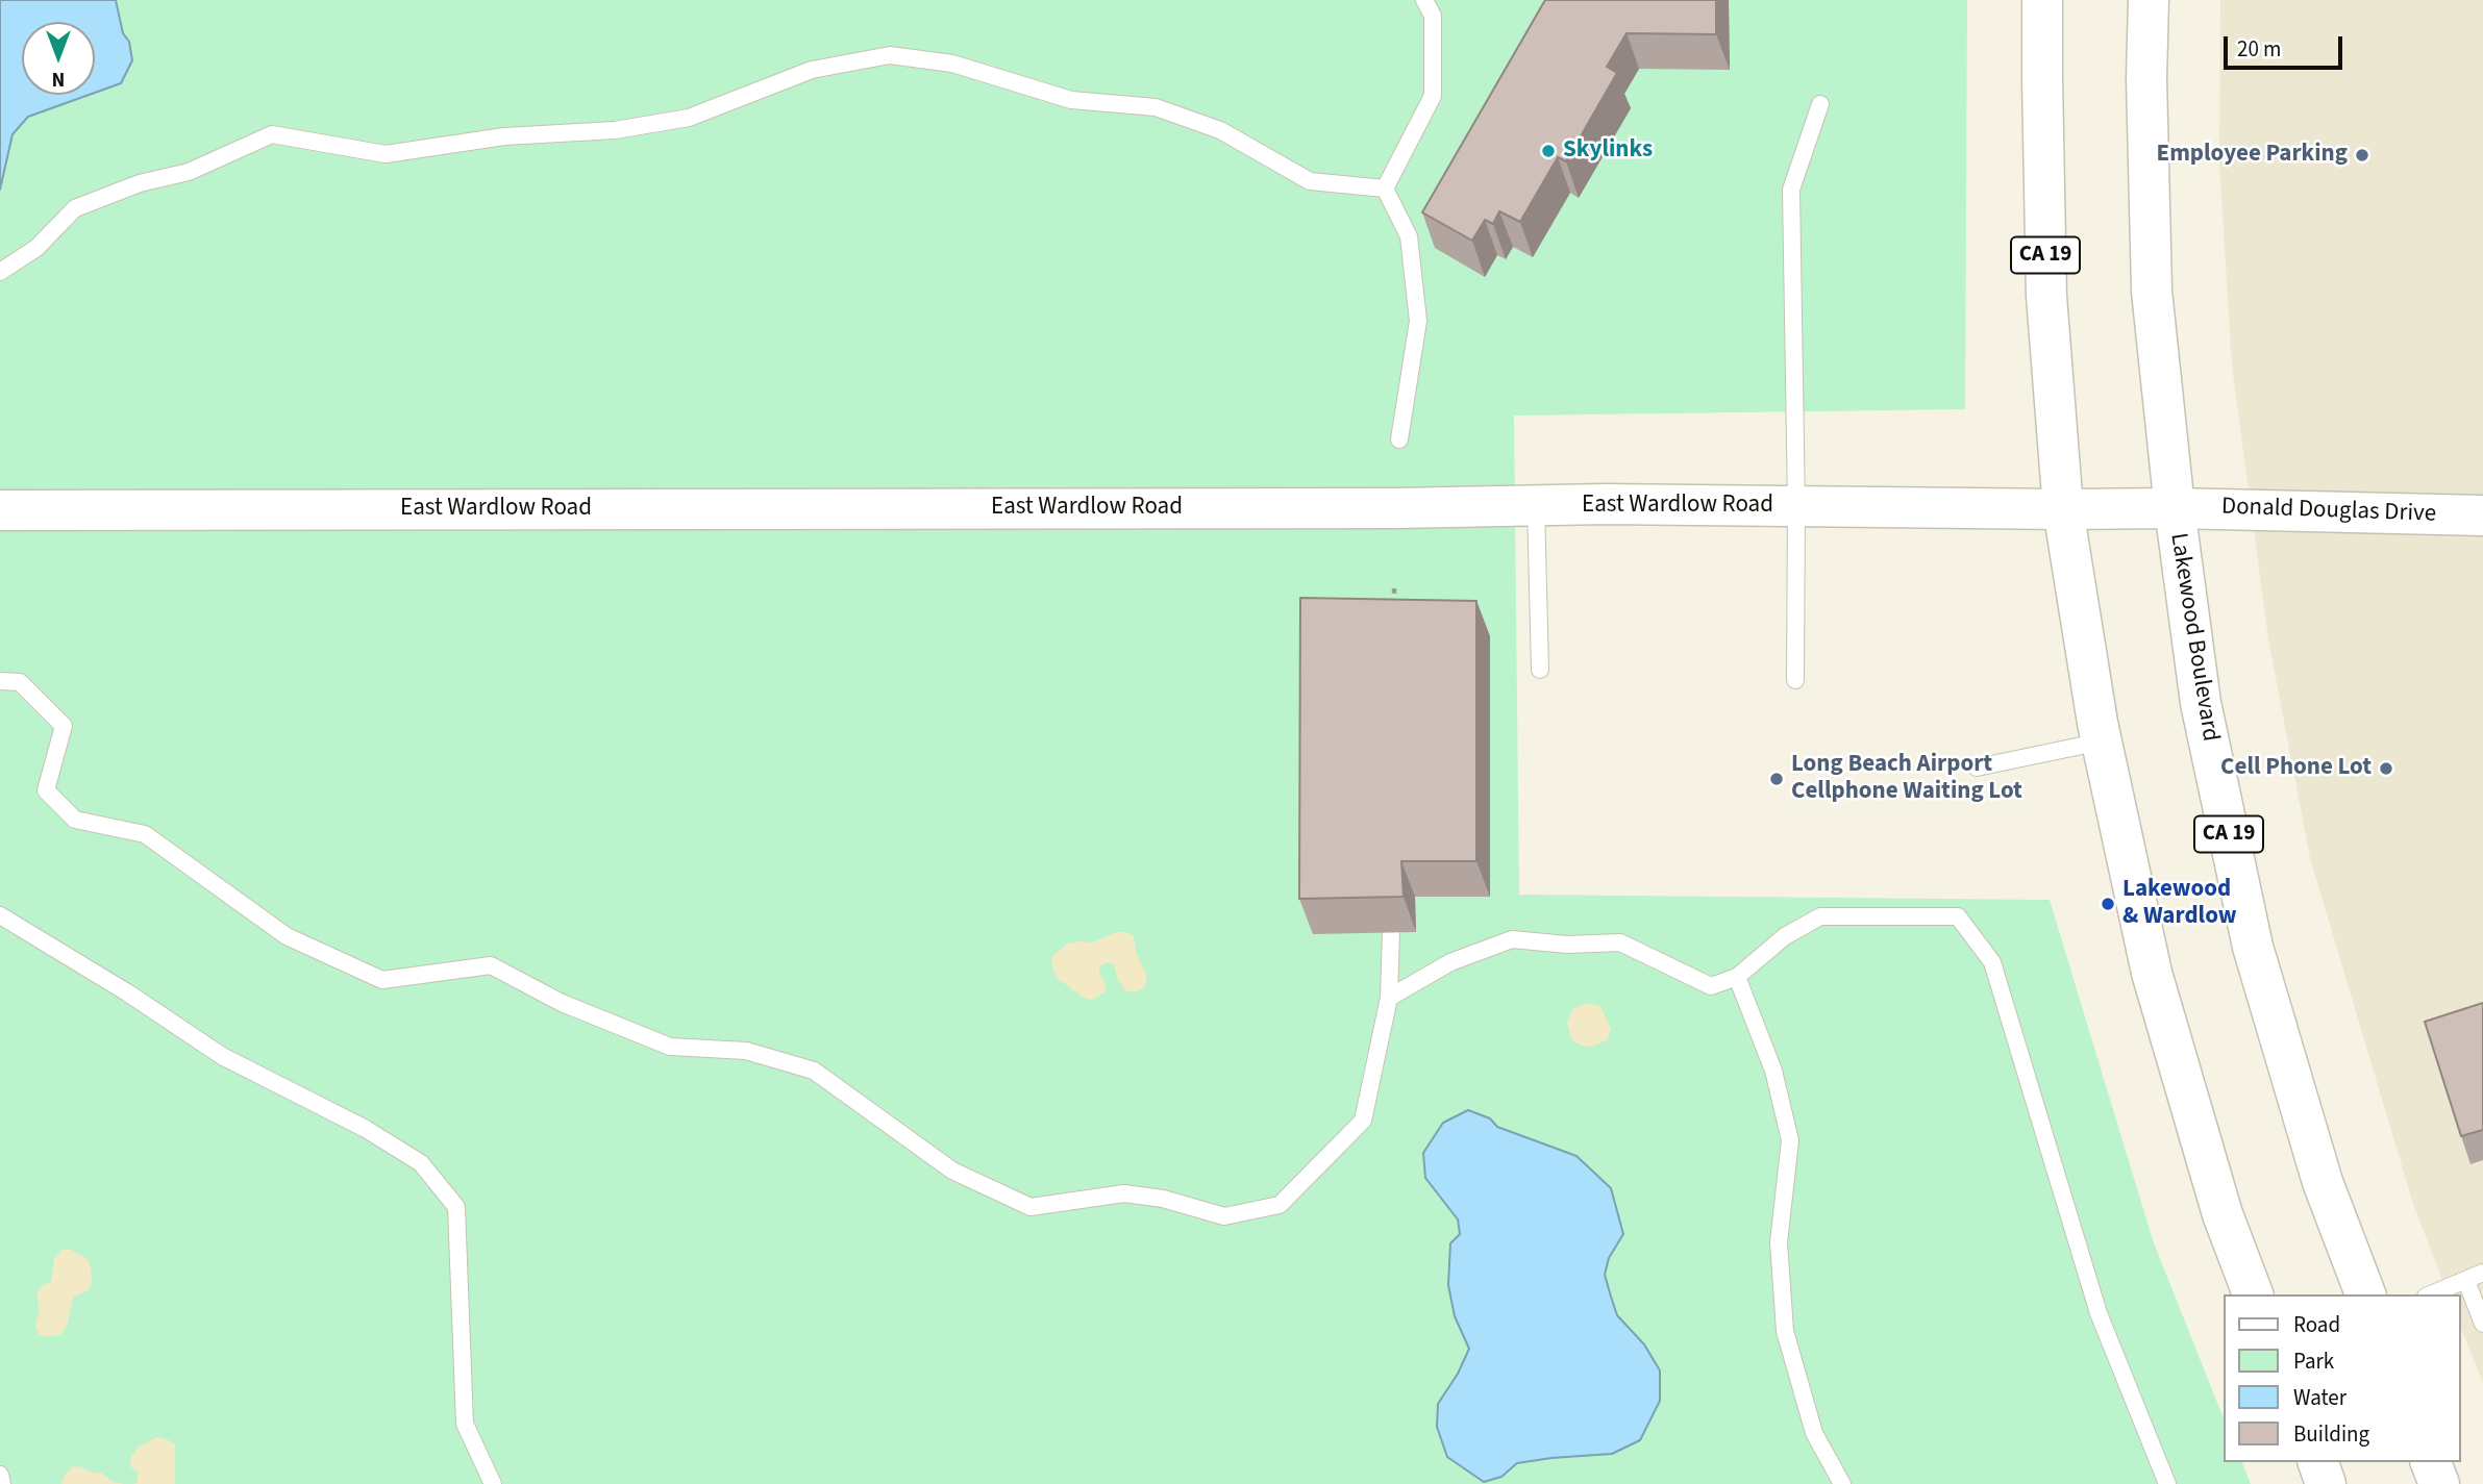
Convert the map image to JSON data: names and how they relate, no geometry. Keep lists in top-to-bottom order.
{
  "streets": {
    "main road": [
      "CA 19",
      "East Wardlow Road",
      "Donald Douglas Drive",
      "Lakewood Boulevard"
    ]
  },
  "crossings": [
    ["CA 19", "East Wardlow Road"],
    ["East Wardlow Road", "Donald Douglas Drive"],
    ["East Wardlow Road", "Lakewood Boulevard"],
    ["Donald Douglas Drive", "Lakewood Boulevard"]
  ],
  "places": [
    "Skylinks",
    "Employee Parking",
    "Cell Phone Lot",
    "Long Beach Airport Cellphone Waiting Lot",
    "Lakewood & Wardlow"
  ],
  "legend": [
    "Road",
    "Park",
    "Water",
    "Building"
  ],
  "scale_bar": "20 m",
  "north": "bottom"
}
